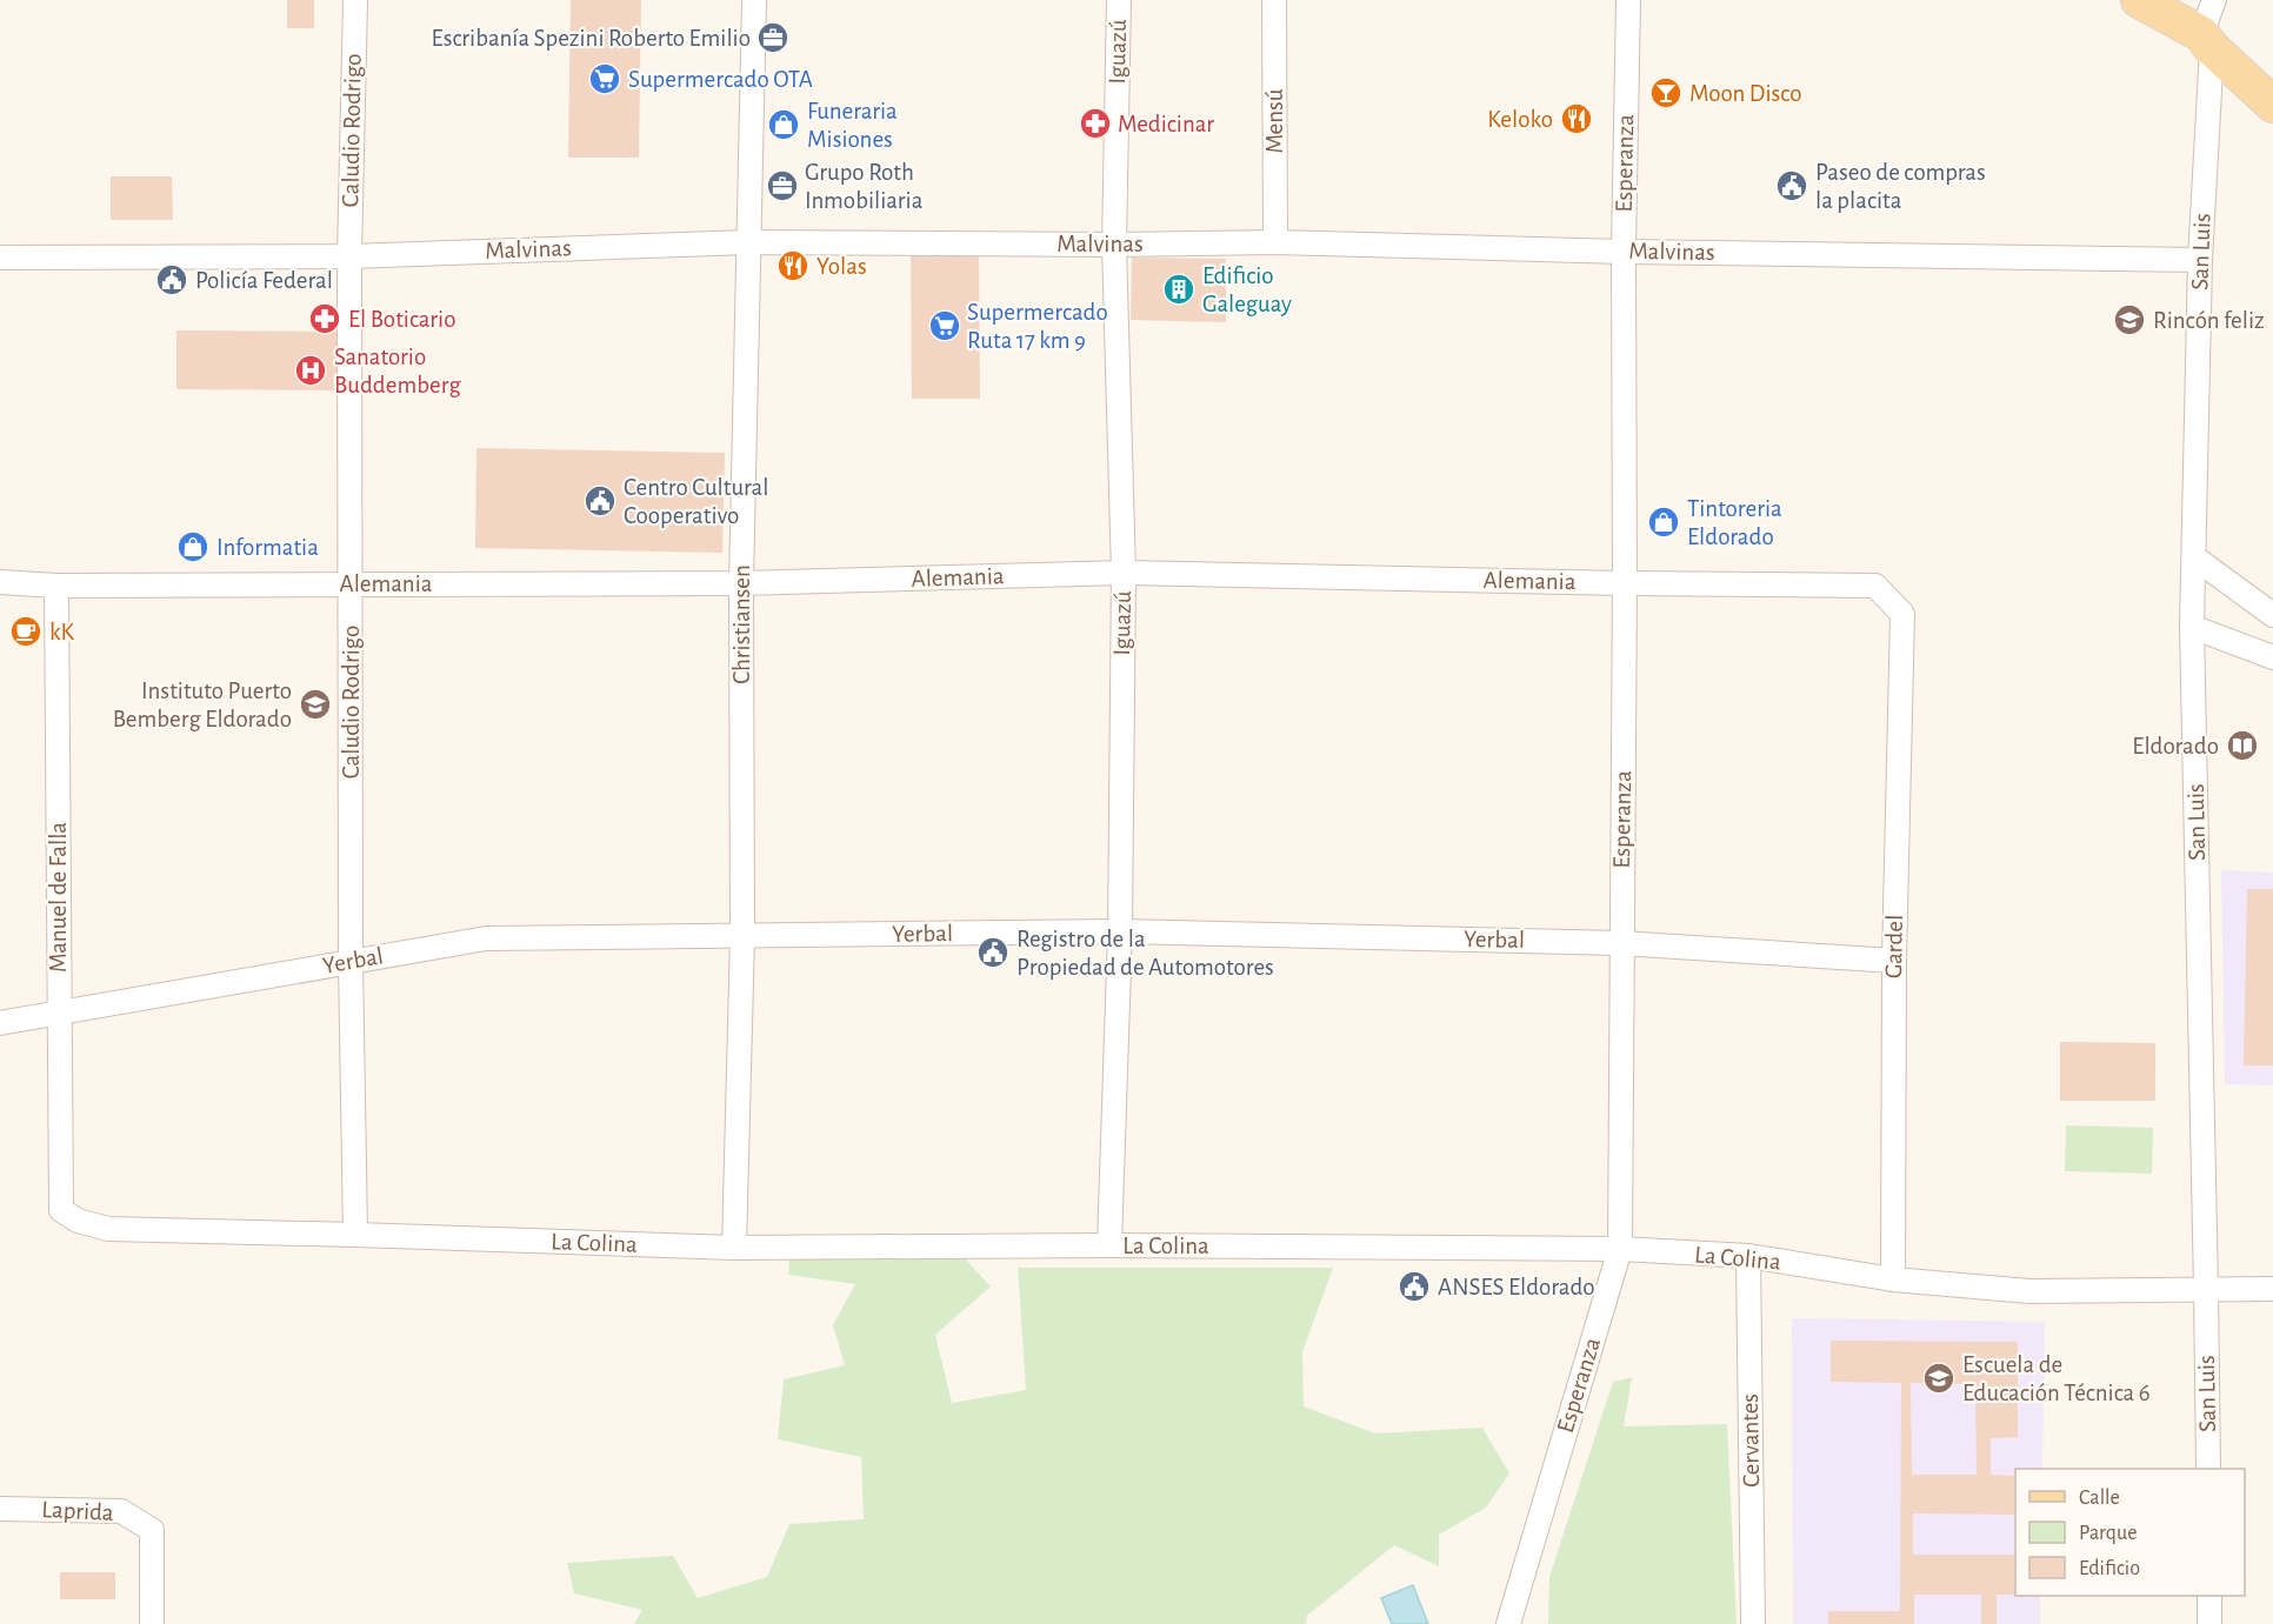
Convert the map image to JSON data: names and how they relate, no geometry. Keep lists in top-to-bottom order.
{
  "streets": {
    "street": [
      "Iguazú",
      "Mensú",
      "Caludio Rodrigo",
      "Esperanza",
      "Malvinas",
      "San Luis",
      "Alemania",
      "Christiansen",
      "Manuel de Falla",
      "Yerbal",
      "Gardel",
      "La Colina",
      "Cervantes",
      "Laprida"
    ]
  },
  "crossings": [
    ["Iguazú", "Malvinas"],
    ["Iguazú", "Alemania"],
    ["Iguazú", "Yerbal"],
    ["Iguazú", "La Colina"],
    ["Mensú", "Malvinas"],
    ["Caludio Rodrigo", "Malvinas"],
    ["Caludio Rodrigo", "Alemania"],
    ["Caludio Rodrigo", "Yerbal"],
    ["Caludio Rodrigo", "La Colina"],
    ["Esperanza", "Malvinas"],
    ["Esperanza", "Alemania"],
    ["Esperanza", "Yerbal"],
    ["Esperanza", "La Colina"],
    ["Malvinas", "San Luis"],
    ["Malvinas", "Christiansen"],
    ["San Luis", "La Colina"],
    ["Alemania", "Christiansen"],
    ["Alemania", "Manuel de Falla"],
    ["Alemania", "Gardel"],
    ["Christiansen", "Yerbal"],
    ["Christiansen", "La Colina"],
    ["Manuel de Falla", "Yerbal"],
    ["Manuel de Falla", "La Colina"],
    ["Yerbal", "Gardel"],
    ["Gardel", "La Colina"],
    ["La Colina", "Cervantes"]
  ],
  "places": {
    "office": ["Escribanía Spezini Roberto Emilio", "Grupo Roth Inmobiliaria"],
    "supermarket": ["Supermercado OTA", "Supermercado Ruta 17 km 9"],
    "bar": ["Moon Disco"],
    "restaurant": ["Keloko", "Yolas"],
    "pharmacy": ["Medicinar", "El Boticario"],
    "shop": ["Funeraria Misiones", "Tintoreria Eldorado", "Informatia"],
    "public building": [
      "Paseo de compras la placita",
      "Policía Federal",
      "Centro Cultural Cooperativo",
      "Registro de la Propiedad de Automotores",
      "ANSES Eldorado"
    ],
    "building": ["Edificio Galeguay"],
    "school or university": ["Rincón feliz", "Instituto Puerto Bemberg Eldorado", "Escuela de Educación Técnica 6"],
    "hospital": ["Sanatorio Buddemberg"],
    "cafe": ["kK"],
    "library": ["Eldorado"]
  },
  "legend": ["Calle", "Parque", "Edificio"]
}
